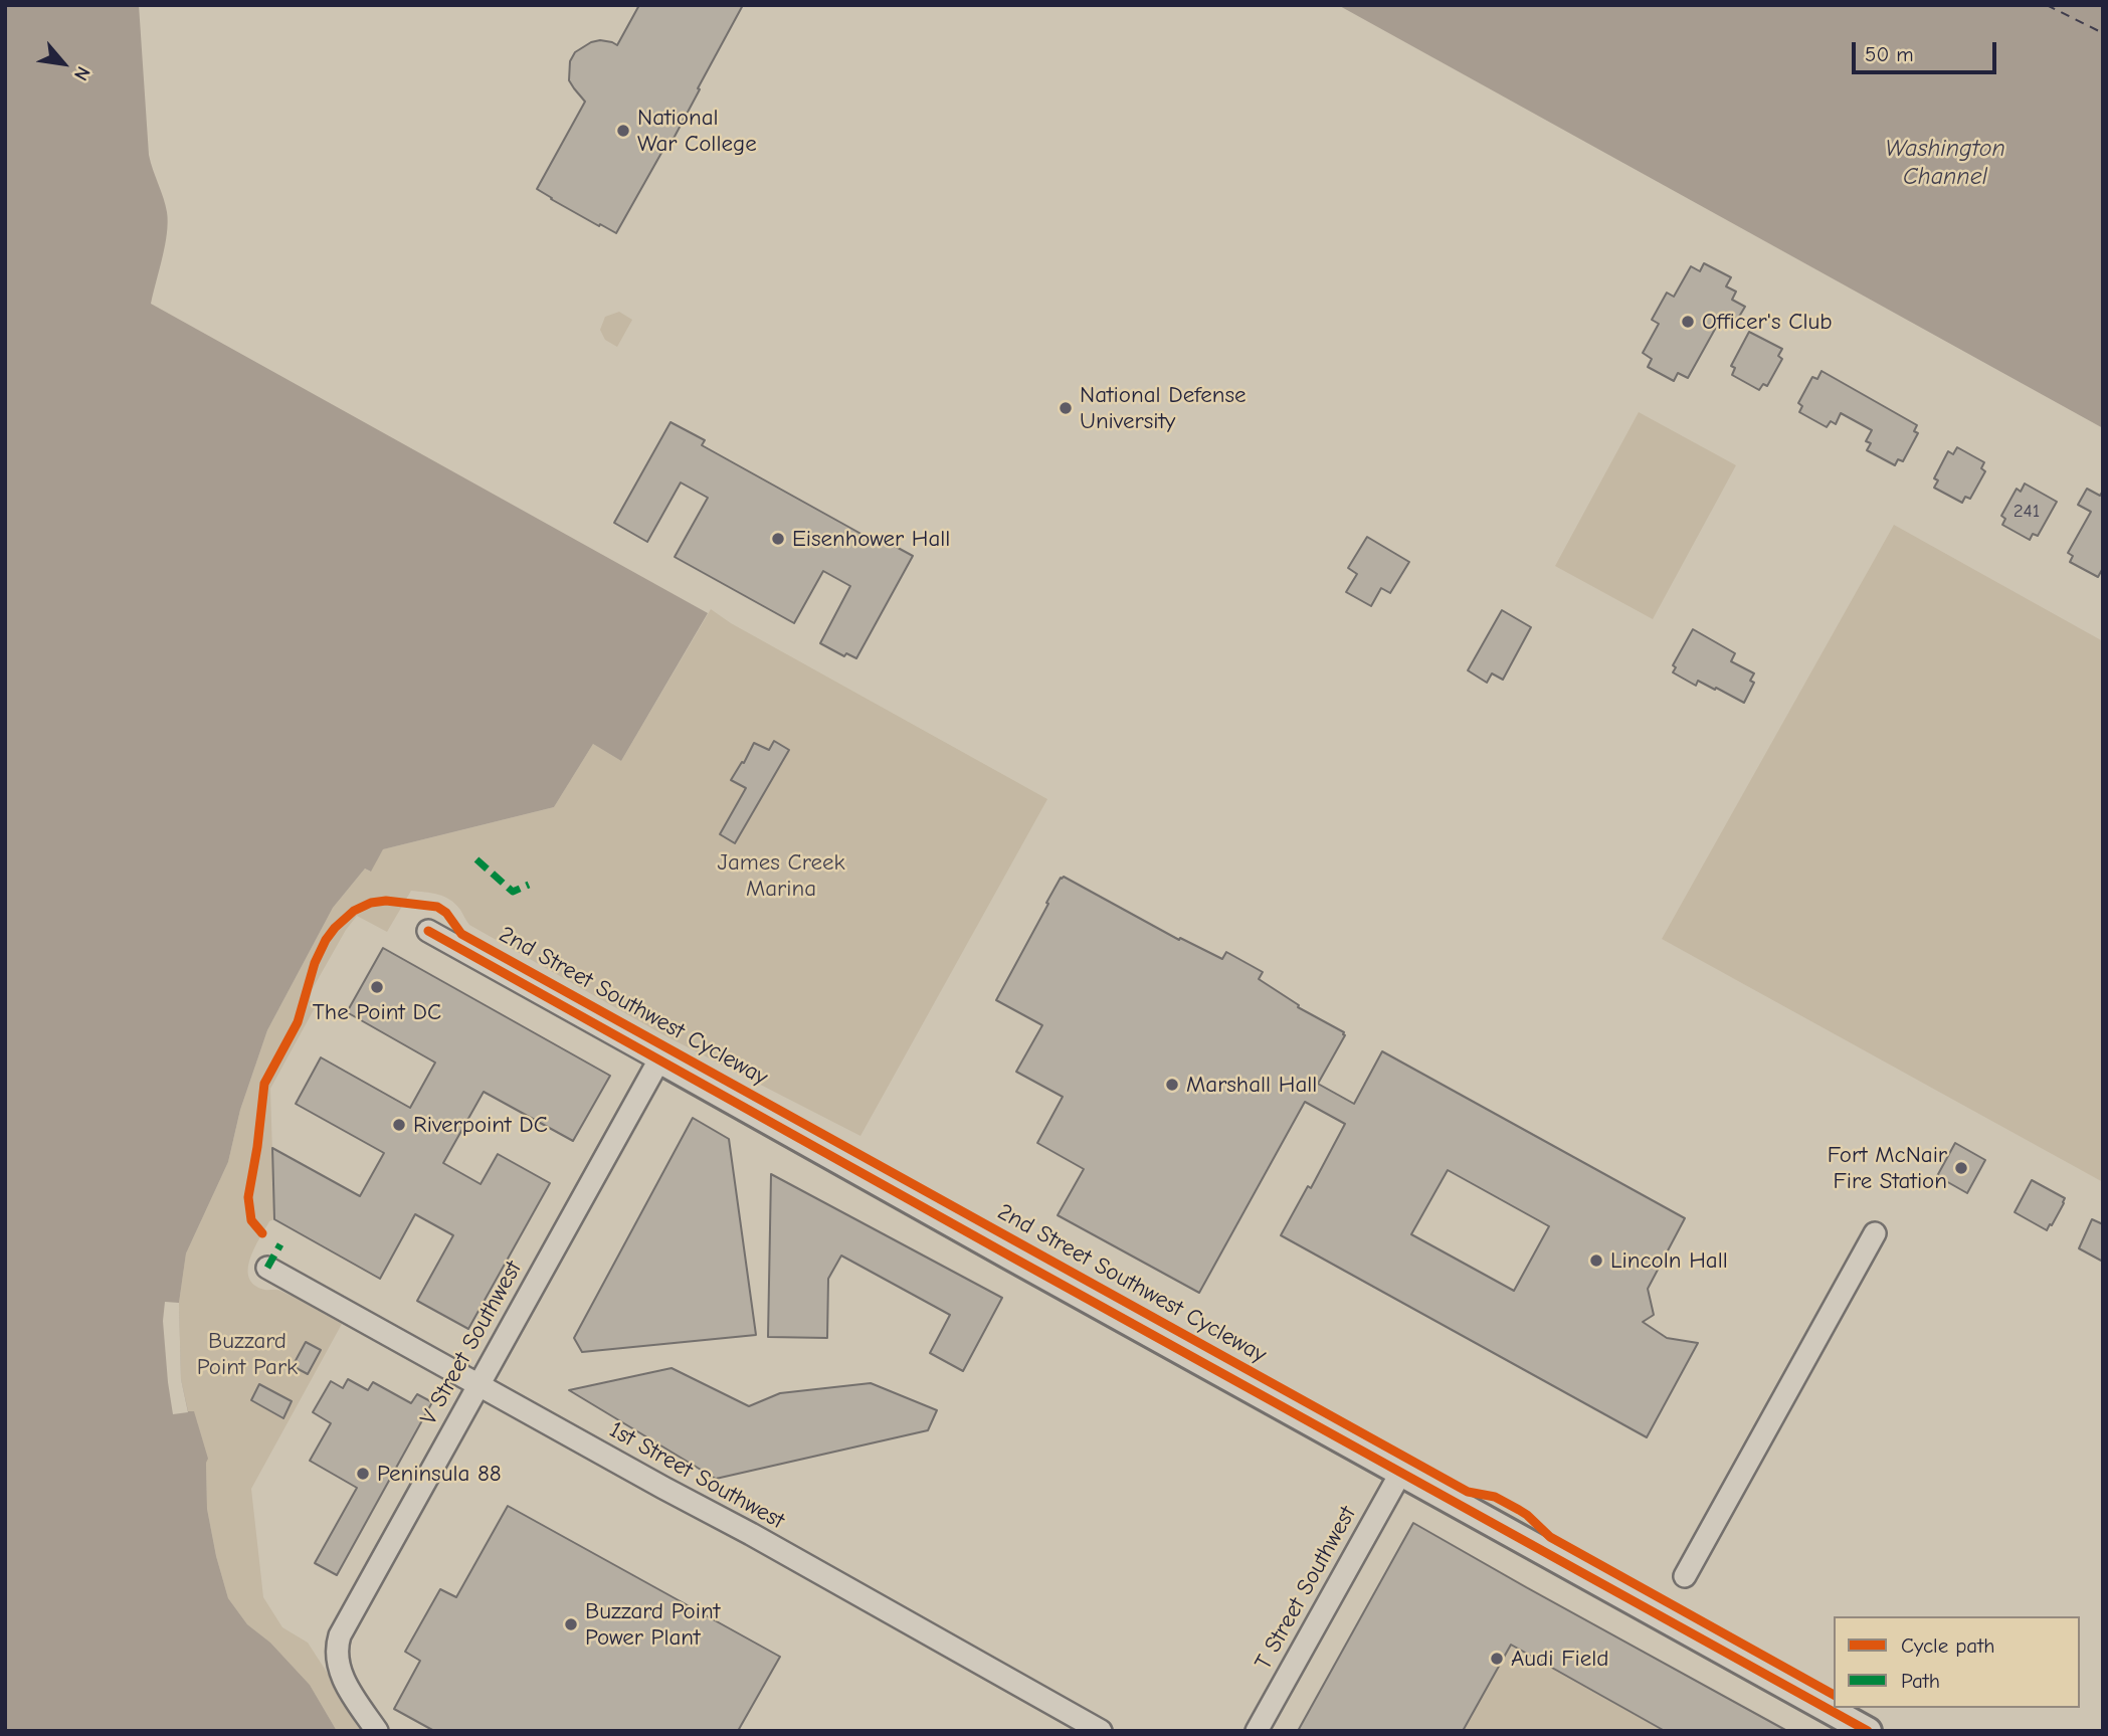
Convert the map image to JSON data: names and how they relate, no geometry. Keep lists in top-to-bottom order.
{
  "streets": {
    "street": ["V Street Southwest", "1st Street Southwest", "T Street Southwest"],
    "cycle path": ["2nd Street Southwest Cycleway"]
  },
  "crossings": [
    ["V Street Southwest", "1st Street Southwest"]
  ],
  "water": ["Washington Channel"],
  "parks": ["James Creek Marina", "Buzzard Point Park"],
  "places": [
    "National War College",
    "Officer's Club",
    "National Defense University",
    "Eisenhower Hall",
    "The Point DC",
    "Marshall Hall",
    "Riverpoint DC",
    "Fort McNair Fire Station",
    "Lincoln Hall",
    "Peninsula 88",
    "Buzzard Point Power Plant",
    "Audi Field"
  ],
  "house_numbers": ["241"],
  "legend": ["Cycle path", "Path"],
  "scale_bar": "50 m",
  "north": "bottom right"
}
